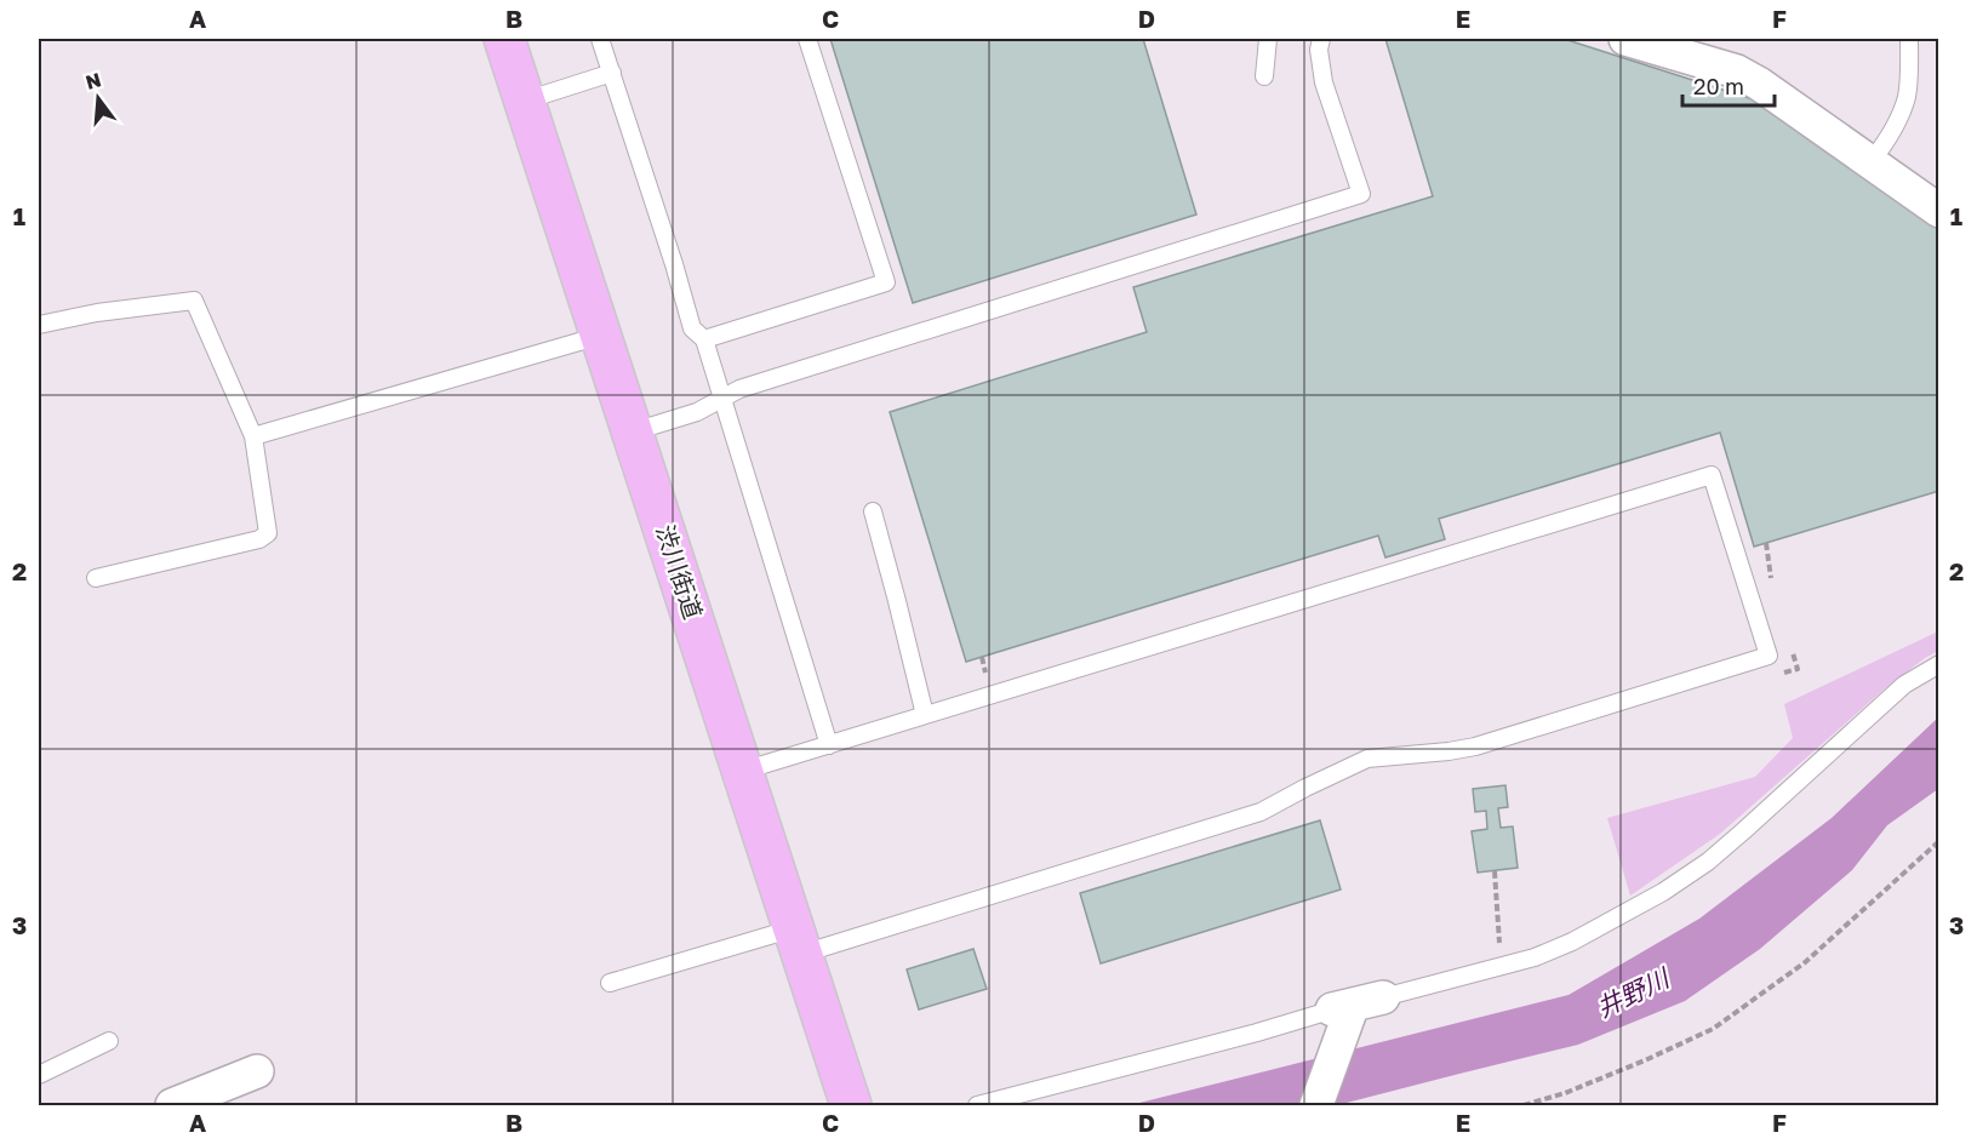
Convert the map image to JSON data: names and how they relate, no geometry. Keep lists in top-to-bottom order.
{
  "streets": {
    "main road": ["渋川街道"]
  },
  "water": ["井野川"],
  "scale_bar": "20 m",
  "north": "top",
  "grid": {
    "columns": [
      "A",
      "B",
      "C",
      "D",
      "E",
      "F"
    ],
    "rows": ["1", "2", "3"]
  }
}
